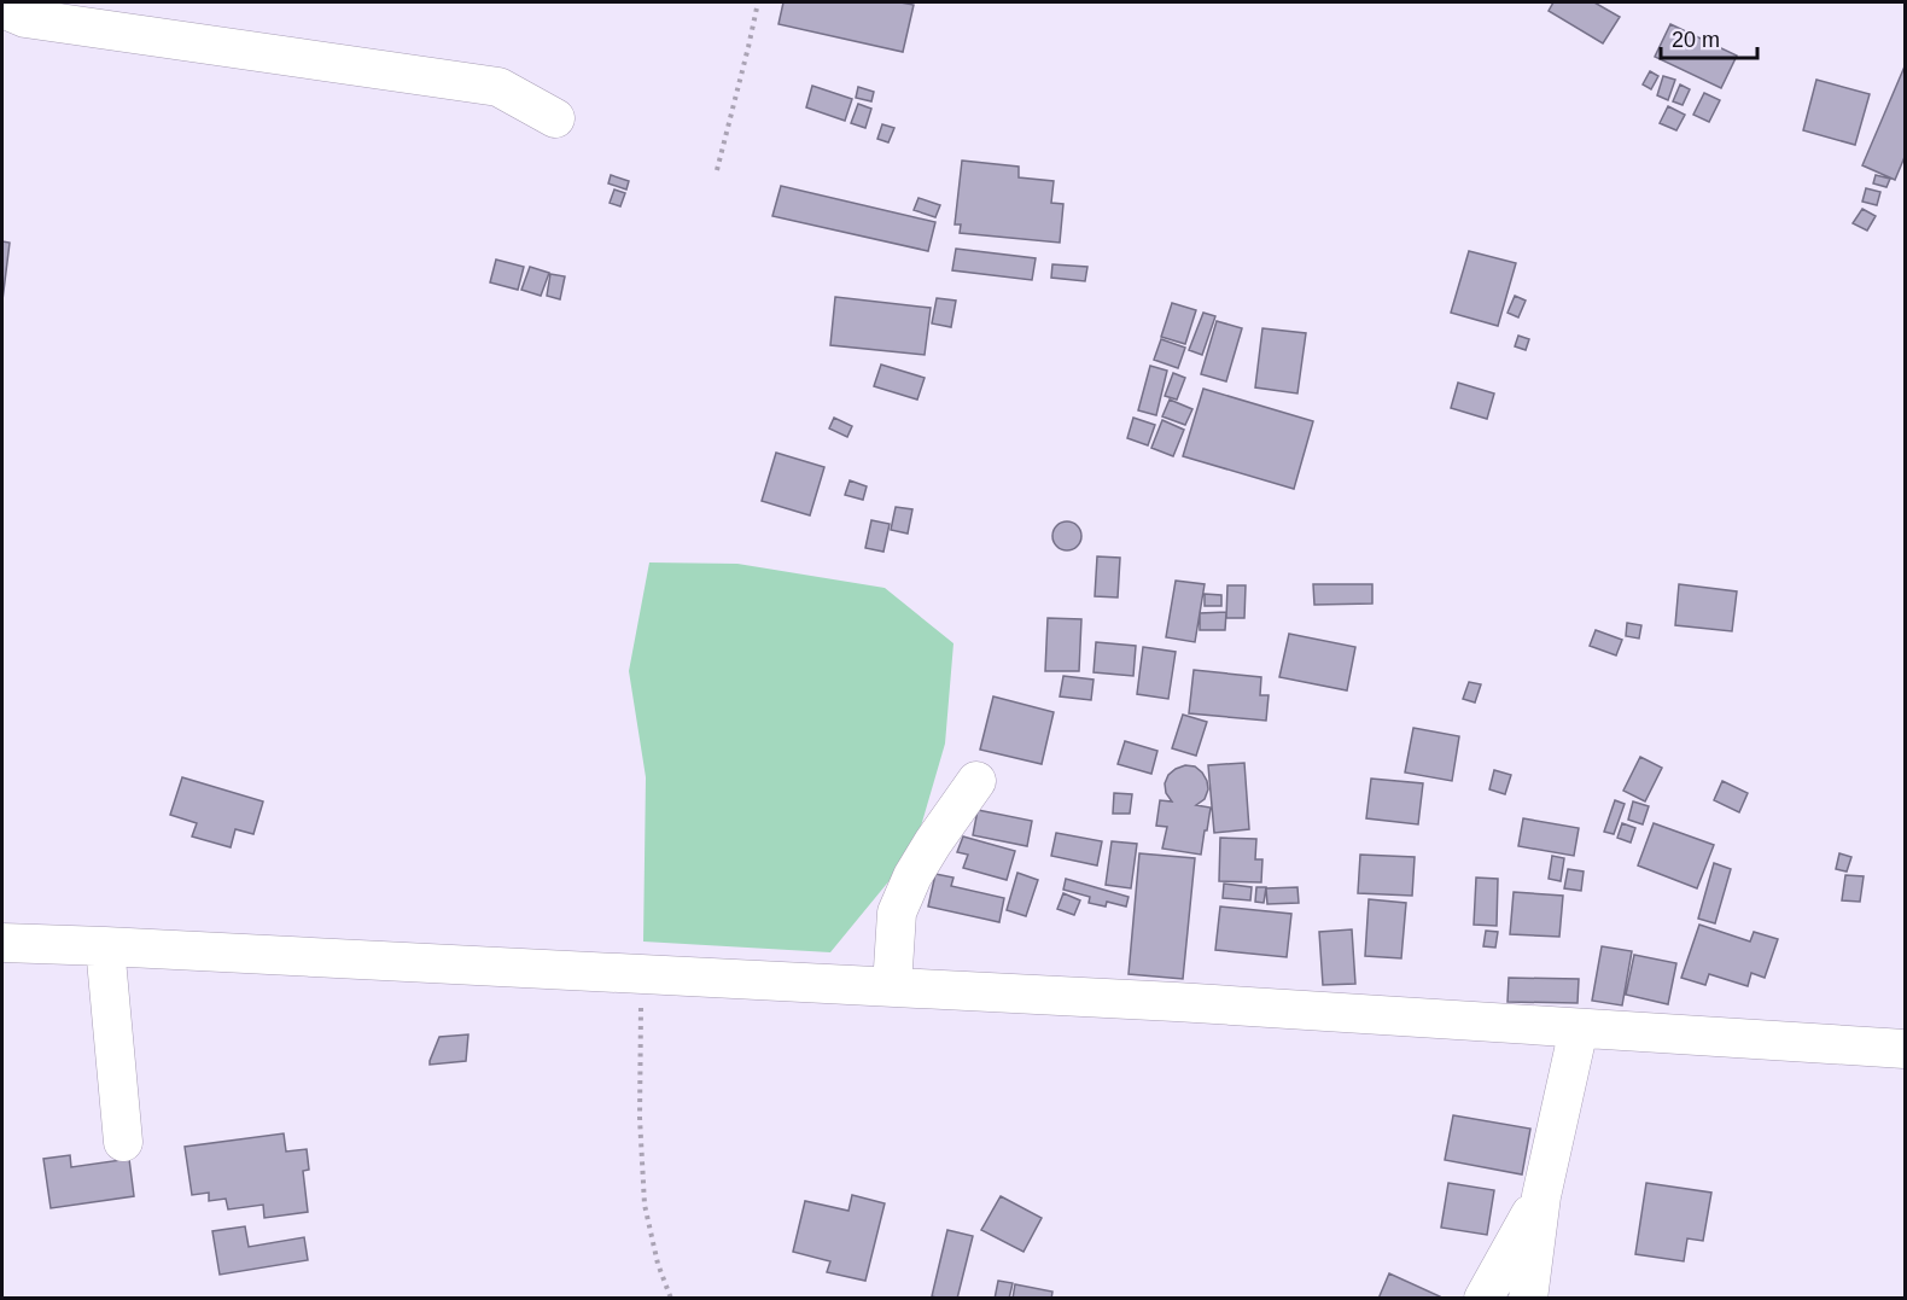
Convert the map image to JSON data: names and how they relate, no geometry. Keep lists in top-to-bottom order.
{
  "scale_bar": "20 m"
}
